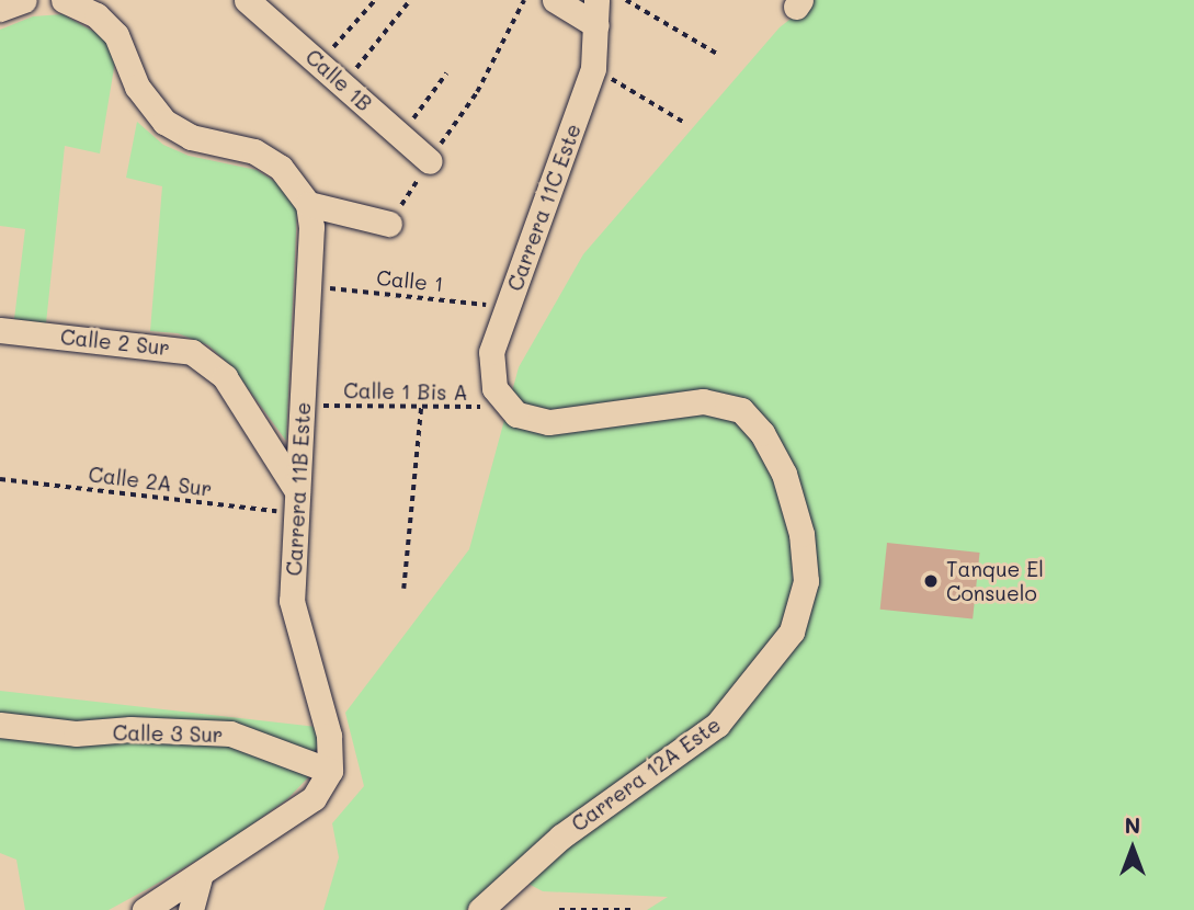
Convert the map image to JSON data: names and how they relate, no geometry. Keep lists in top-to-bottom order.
{
  "streets": {
    "street": [
      "Calle 1B",
      "Carrera 11C Este",
      "Calle 2 Sur",
      "Carrera 11B Este",
      "Calle 3 Sur",
      "Carrera 12A Este"
    ],
    "path": ["Calle 1", "Calle 1 Bis A", "Calle 2A Sur"]
  },
  "crossings": [
    ["Carrera 11C Este", "Calle 1"],
    ["Carrera 11C Este", "Calle 1 Bis A"],
    ["Carrera 11C Este", "Carrera 12A Este"],
    ["Calle 1", "Carrera 11B Este"],
    ["Calle 2 Sur", "Calle 2A Sur"],
    ["Calle 2 Sur", "Carrera 11B Este"],
    ["Calle 1 Bis A", "Carrera 11B Este"],
    ["Calle 1 Bis A", "Carrera 12A Este"],
    ["Calle 2A Sur", "Carrera 11B Este"],
    ["Carrera 11B Este", "Calle 3 Sur"]
  ],
  "places": ["Tanque El Consuelo"],
  "north": "top"
}
